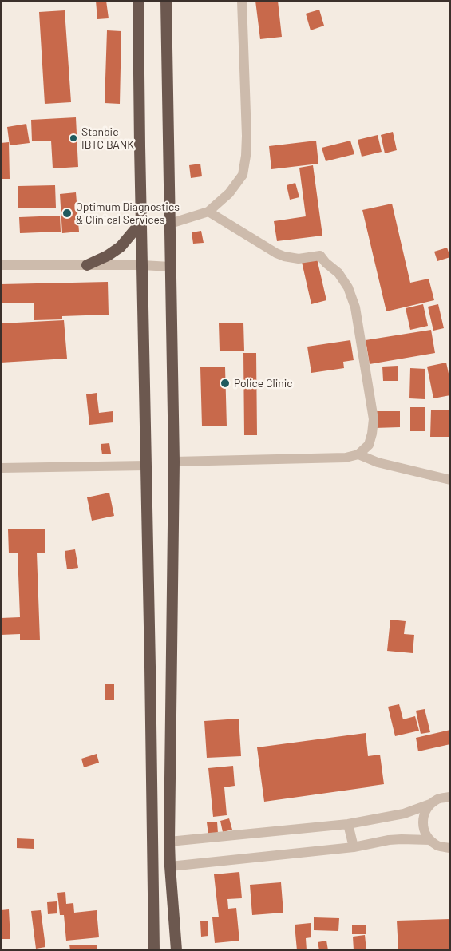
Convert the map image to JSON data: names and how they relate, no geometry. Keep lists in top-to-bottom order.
{
  "places": ["Stanbic IBTC BANK", "Optimum Diagnostics & Clinical Services", "Police Clinic"]
}
